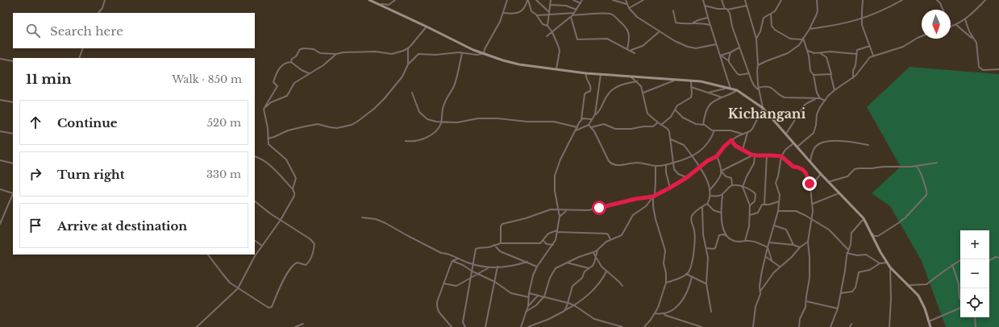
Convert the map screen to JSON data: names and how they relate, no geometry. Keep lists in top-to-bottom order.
{
  "districts": ["Kichangani"],
  "north": "bottom",
  "page": {
    "search": "Search here",
    "heading": ["11 min", "Walk · 850 m"],
    "list": [
      ["Continue", "520 m"],
      ["Turn right", "330 m"],
      "Arrive at destination"
    ],
    "map_buttons": ["+", "−"]
  }
}
